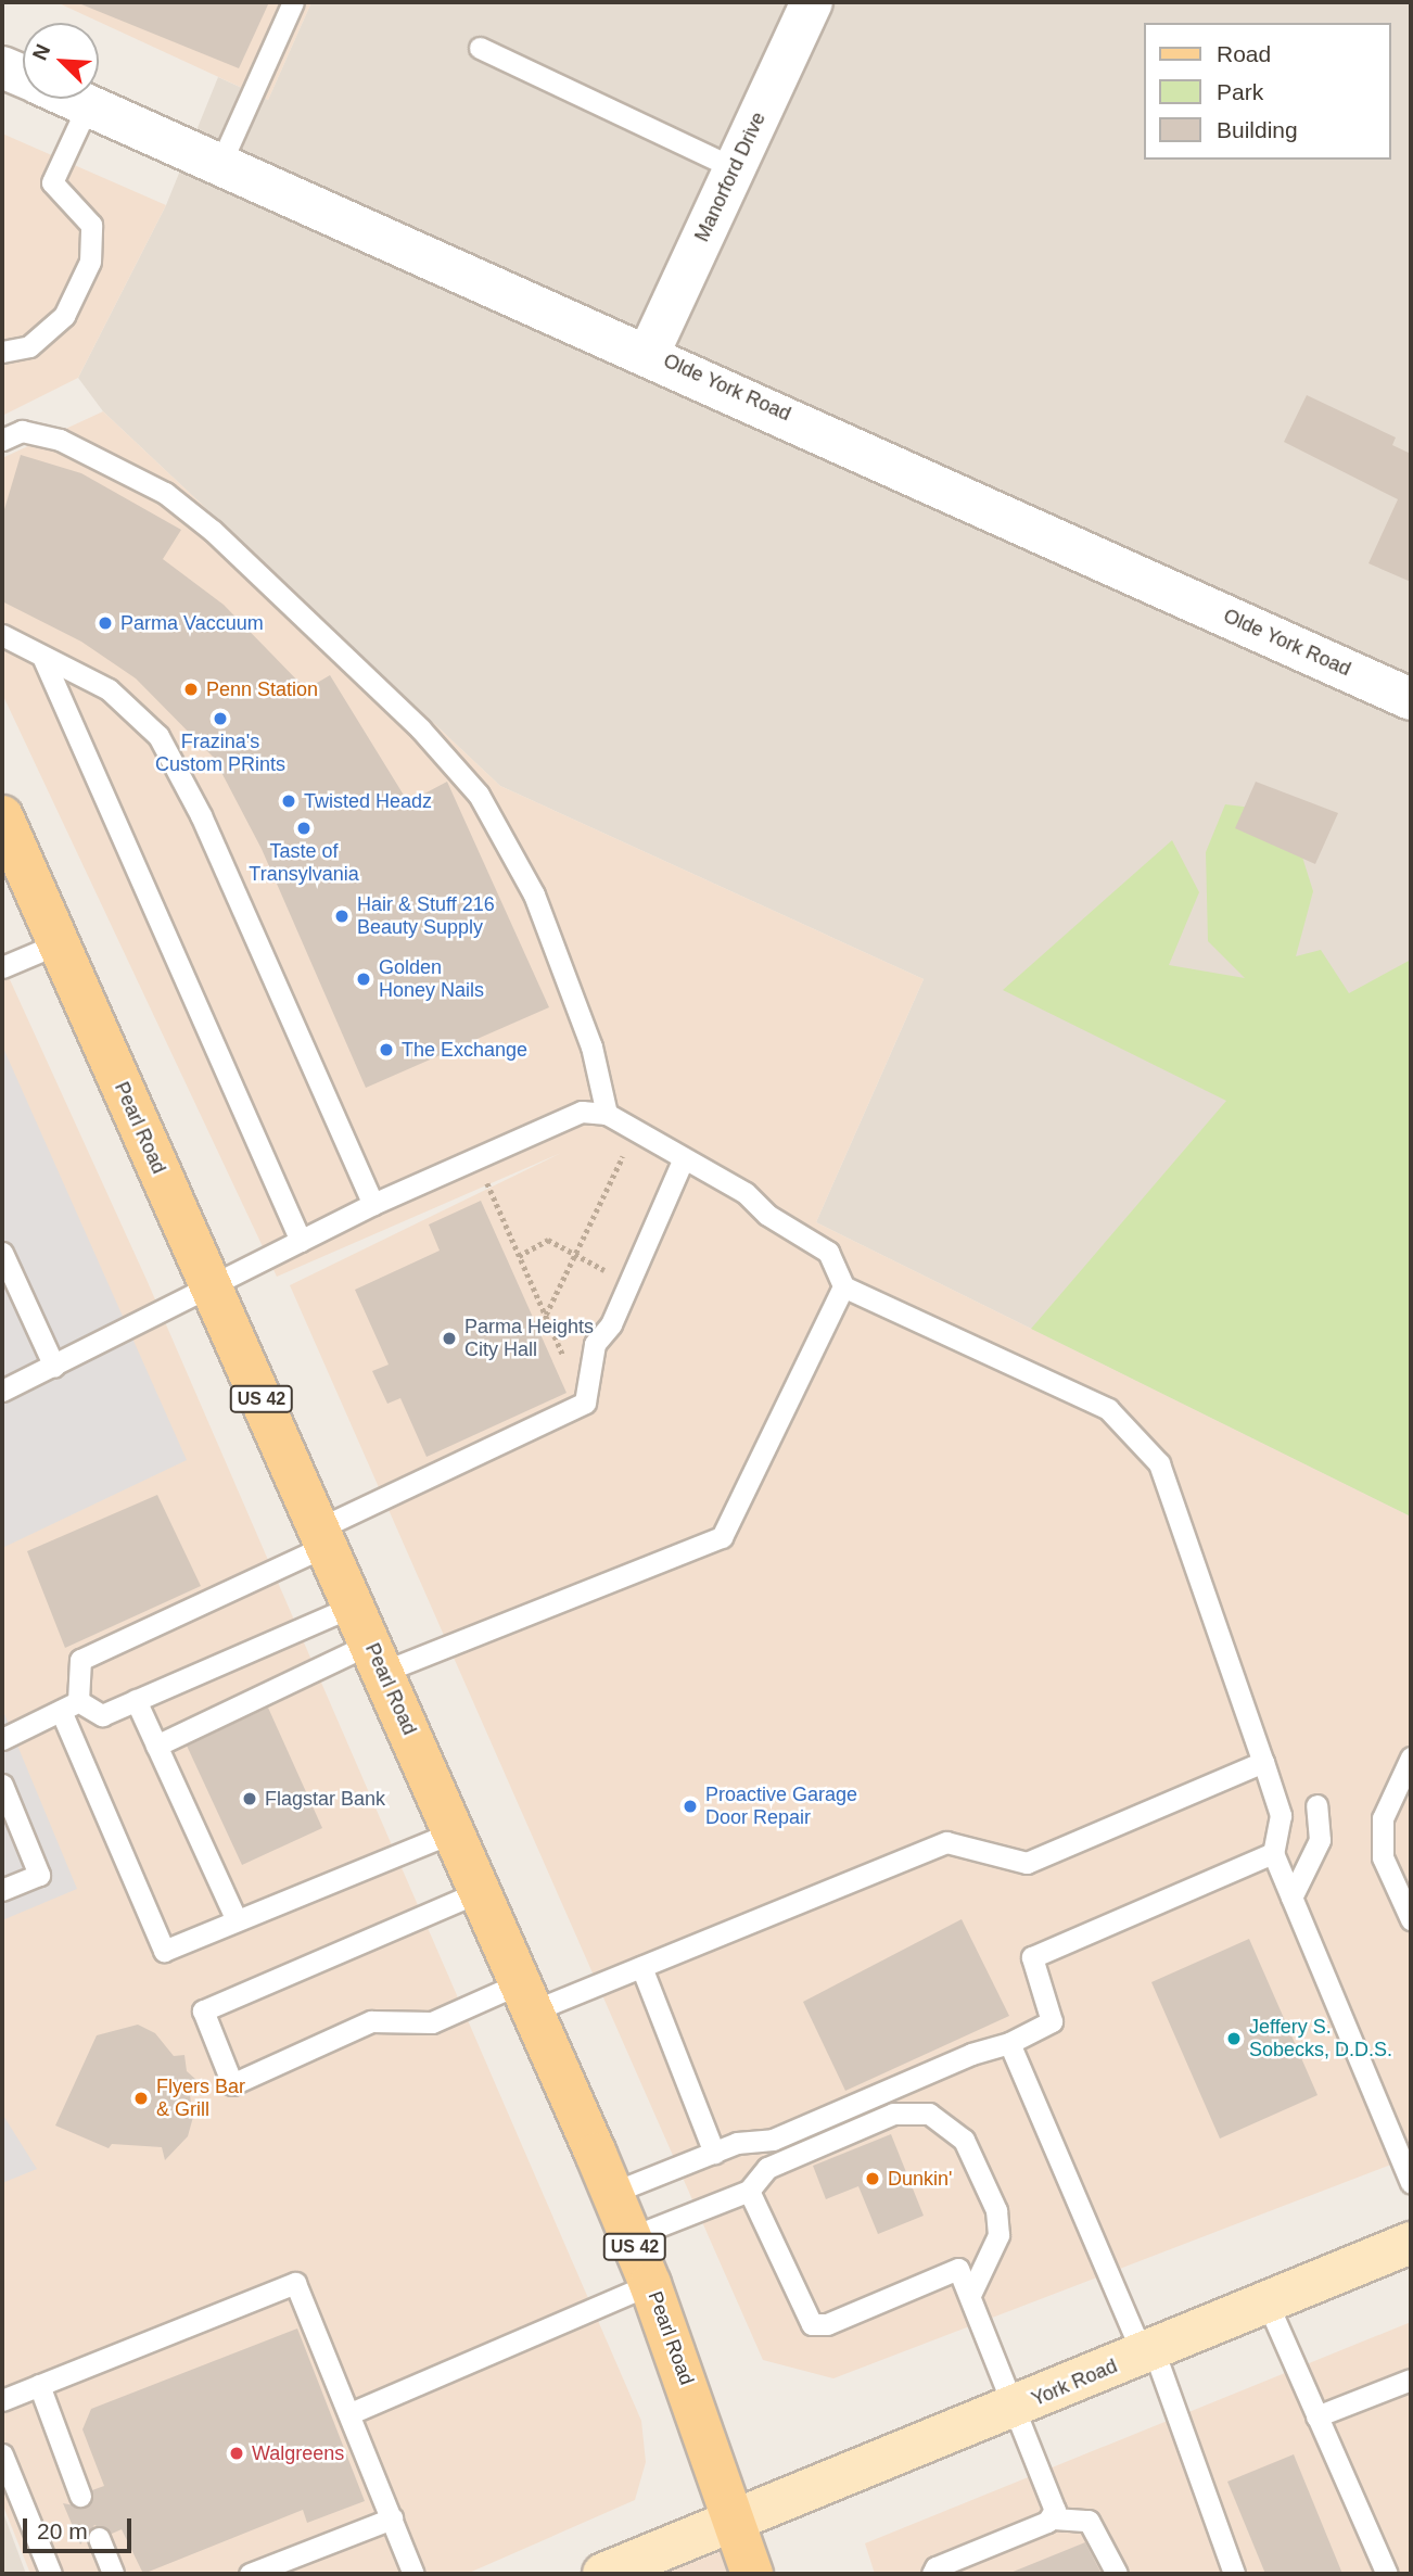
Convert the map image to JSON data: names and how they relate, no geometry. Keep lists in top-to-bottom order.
{
  "streets": {
    "main road": ["Pearl Road", "US 42", "York Road"],
    "street": ["Manorford Drive", "Olde York Road"]
  },
  "crossings": [
    ["Manorford Drive", "Olde York Road"],
    ["Pearl Road", "York Road"]
  ],
  "places": [
    "Parma Vaccuum",
    "Penn Station",
    "Frazina's Custom PRints",
    "Twisted Headz",
    "Taste of Transylvania",
    "Hair & Stuff 216 Beauty Supply",
    "Golden Honey Nails",
    "The Exchange",
    "Parma Heights City Hall",
    "Flagstar Bank",
    "Proactive Garage Door Repair",
    "Jeffery S. Sobecks, D.D.S.",
    "Flyers Bar & Grill",
    "Dunkin'",
    "Walgreens"
  ],
  "legend": ["Road", "Park", "Building"],
  "scale_bar": "20 m",
  "north": "top left"
}
